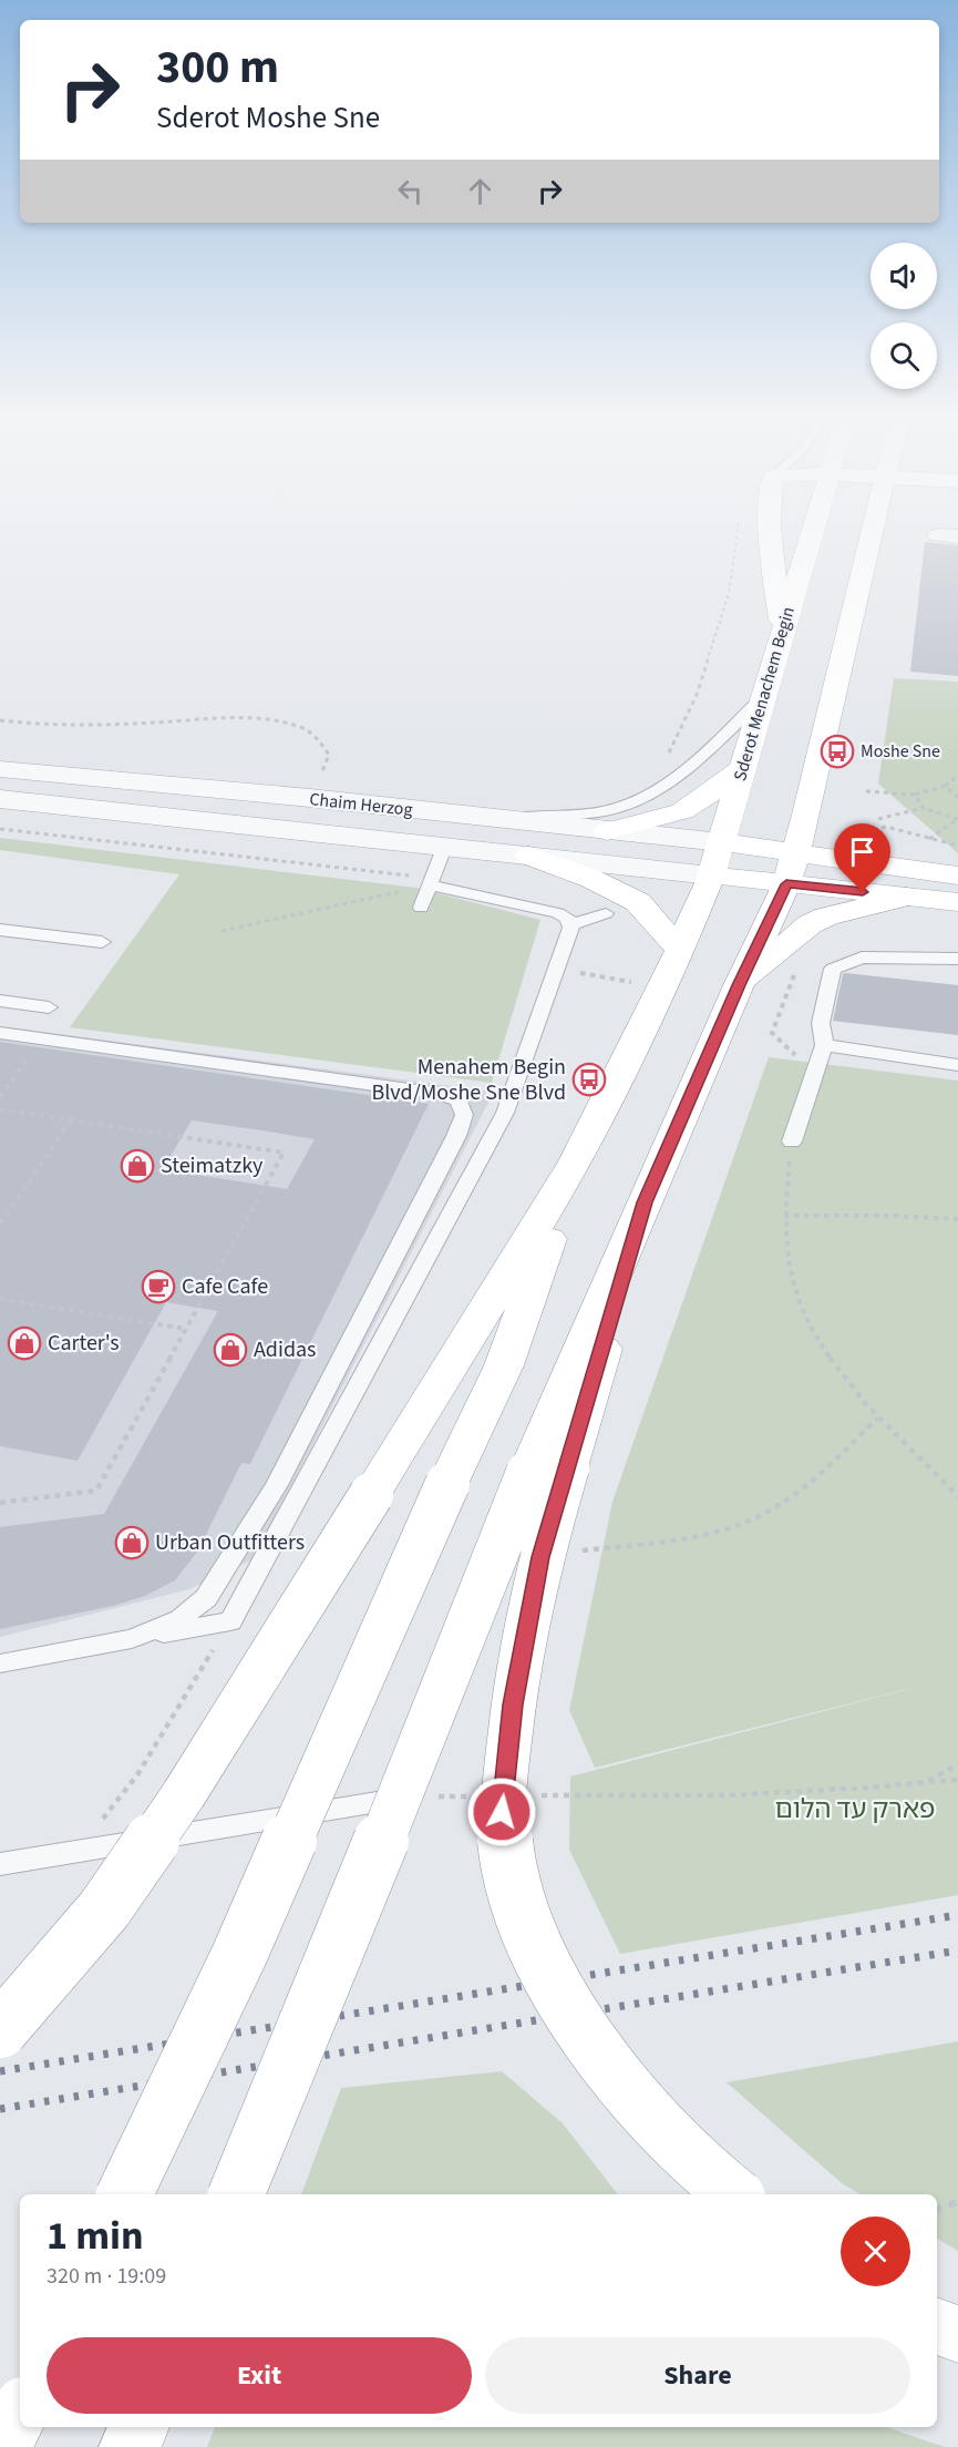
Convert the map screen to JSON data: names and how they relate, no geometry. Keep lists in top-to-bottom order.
{
  "streets": {
    "main road": ["Sderot Menachem Begin"],
    "street": ["Chaim Herzog"]
  },
  "crossings": [
    ["Sderot Menachem Begin", "Chaim Herzog"]
  ],
  "parks": ["פארק עד הלום"],
  "places": {
    "bus stop": ["Moshe Sne", "Menahem Begin Blvd/Moshe Sne Blvd"],
    "shop": [
      "Steimatzky",
      "Carter's",
      "Adidas",
      "Urban Outfitters"
    ],
    "cafe": ["Cafe Cafe"]
  },
  "page": {
    "turn": ["300 m", "Sderot Moshe Sne"],
    "heading": ["1 min", "320 m · 19:09"],
    "buttons": ["Exit", "Share"]
  }
}
